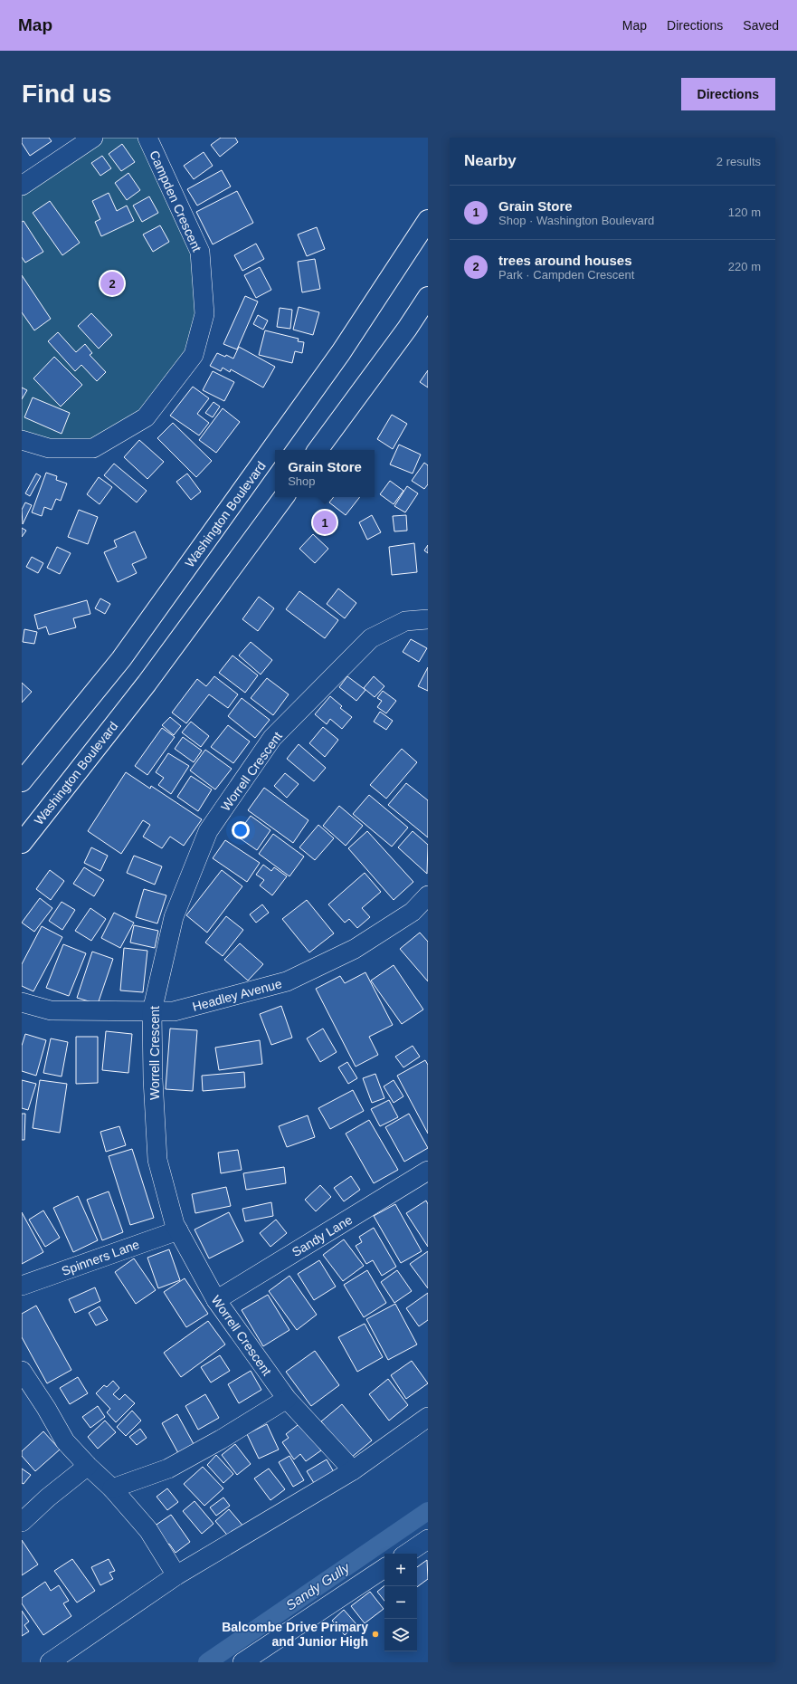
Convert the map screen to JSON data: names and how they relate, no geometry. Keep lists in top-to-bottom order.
{
  "streets": {
    "highway": ["Washington Boulevard"],
    "street": [
      "Campden Crescent",
      "Worrell Crescent",
      "Headley Avenue",
      "Sandy Lane",
      "Spinners Lane"
    ]
  },
  "crossings": [
    ["Worrell Crescent", "Headley Avenue"],
    ["Worrell Crescent", "Sandy Lane"],
    ["Worrell Crescent", "Spinners Lane"]
  ],
  "water": ["Sandy Gully"],
  "places": ["Balcombe Drive Primary and Junior High"],
  "page": {
    "header": "Map",
    "nav": ["Map", "Directions", "Saved"],
    "buttons": "Directions",
    "title": "Find us",
    "heading": ["Nearby", "2 results"],
    "list": [
      {
        "mark": "1",
        "name": "Grain Store",
        "note": "Shop · Washington Boulevard",
        "value": "120 m"
      },
      {
        "mark": "2",
        "name": "trees around houses",
        "note": "Park · Campden Crescent",
        "value": "220 m"
      }
    ],
    "pins": ["2", "1"],
    "popup": ["Grain Store", "Shop"],
    "map_buttons": ["+", "−"]
  }
}
